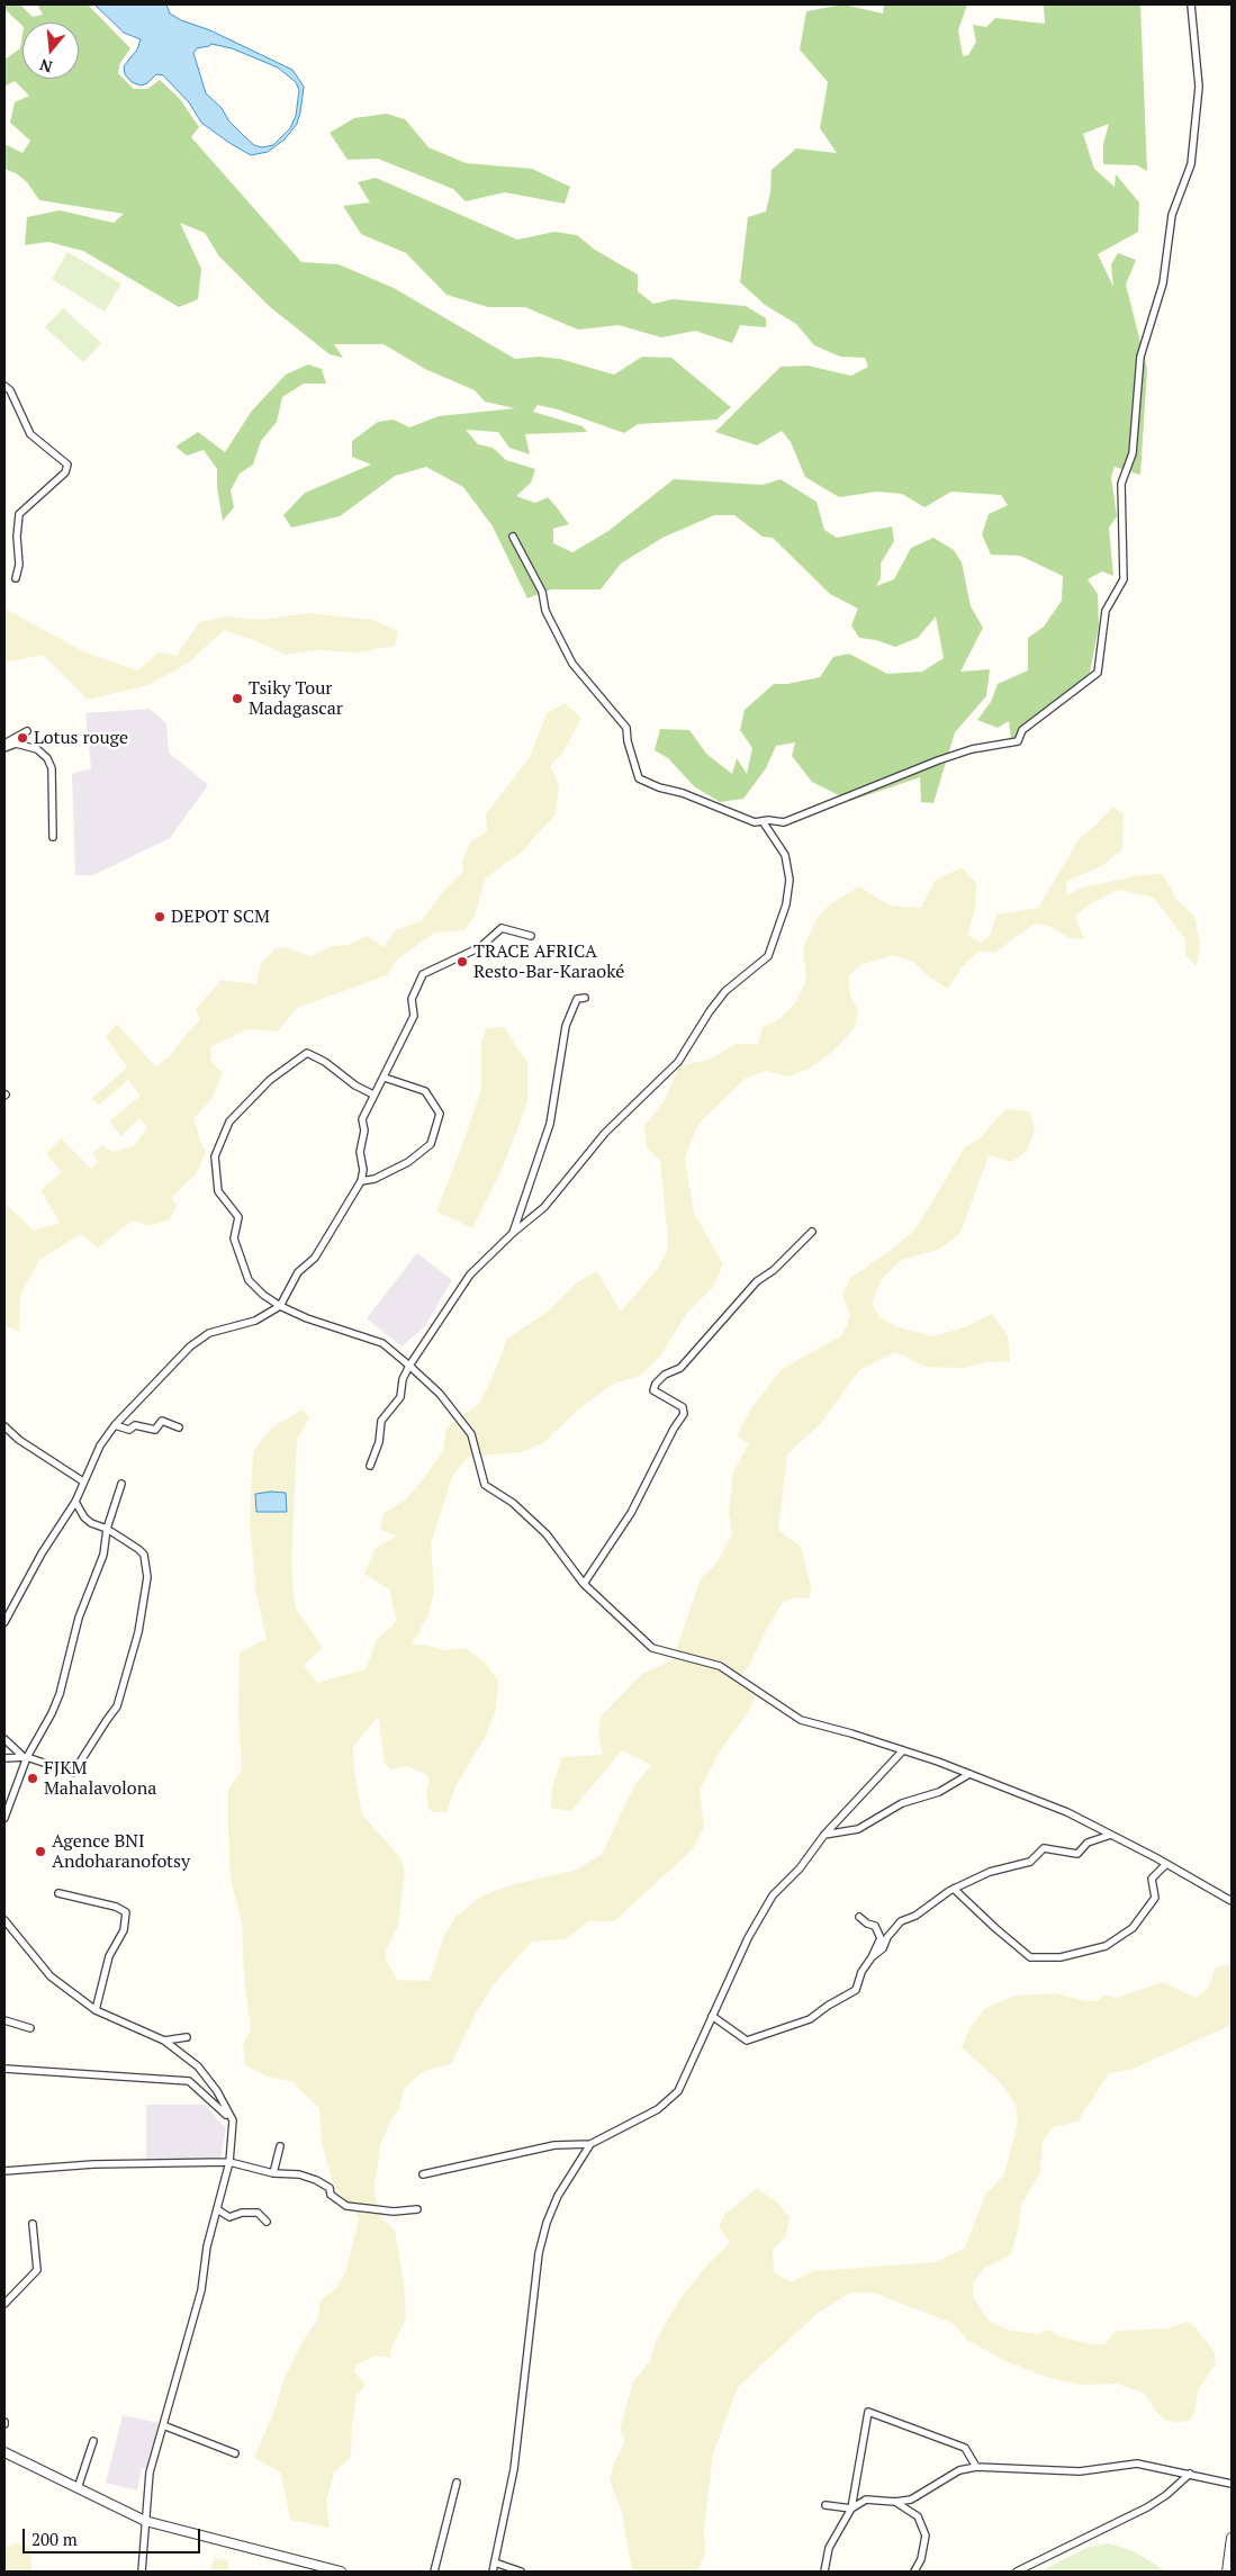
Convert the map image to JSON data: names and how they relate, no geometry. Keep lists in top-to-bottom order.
{
  "places": [
    "Tsiky Tour Madagascar",
    "Lotus rouge",
    "DEPOT SCM",
    "TRACE AFRICA Resto-Bar-Karaoké",
    "FJKM Mahalavolona",
    "Agence BNI Andoharanofotsy"
  ],
  "scale_bar": "200 m",
  "north": "bottom"
}
